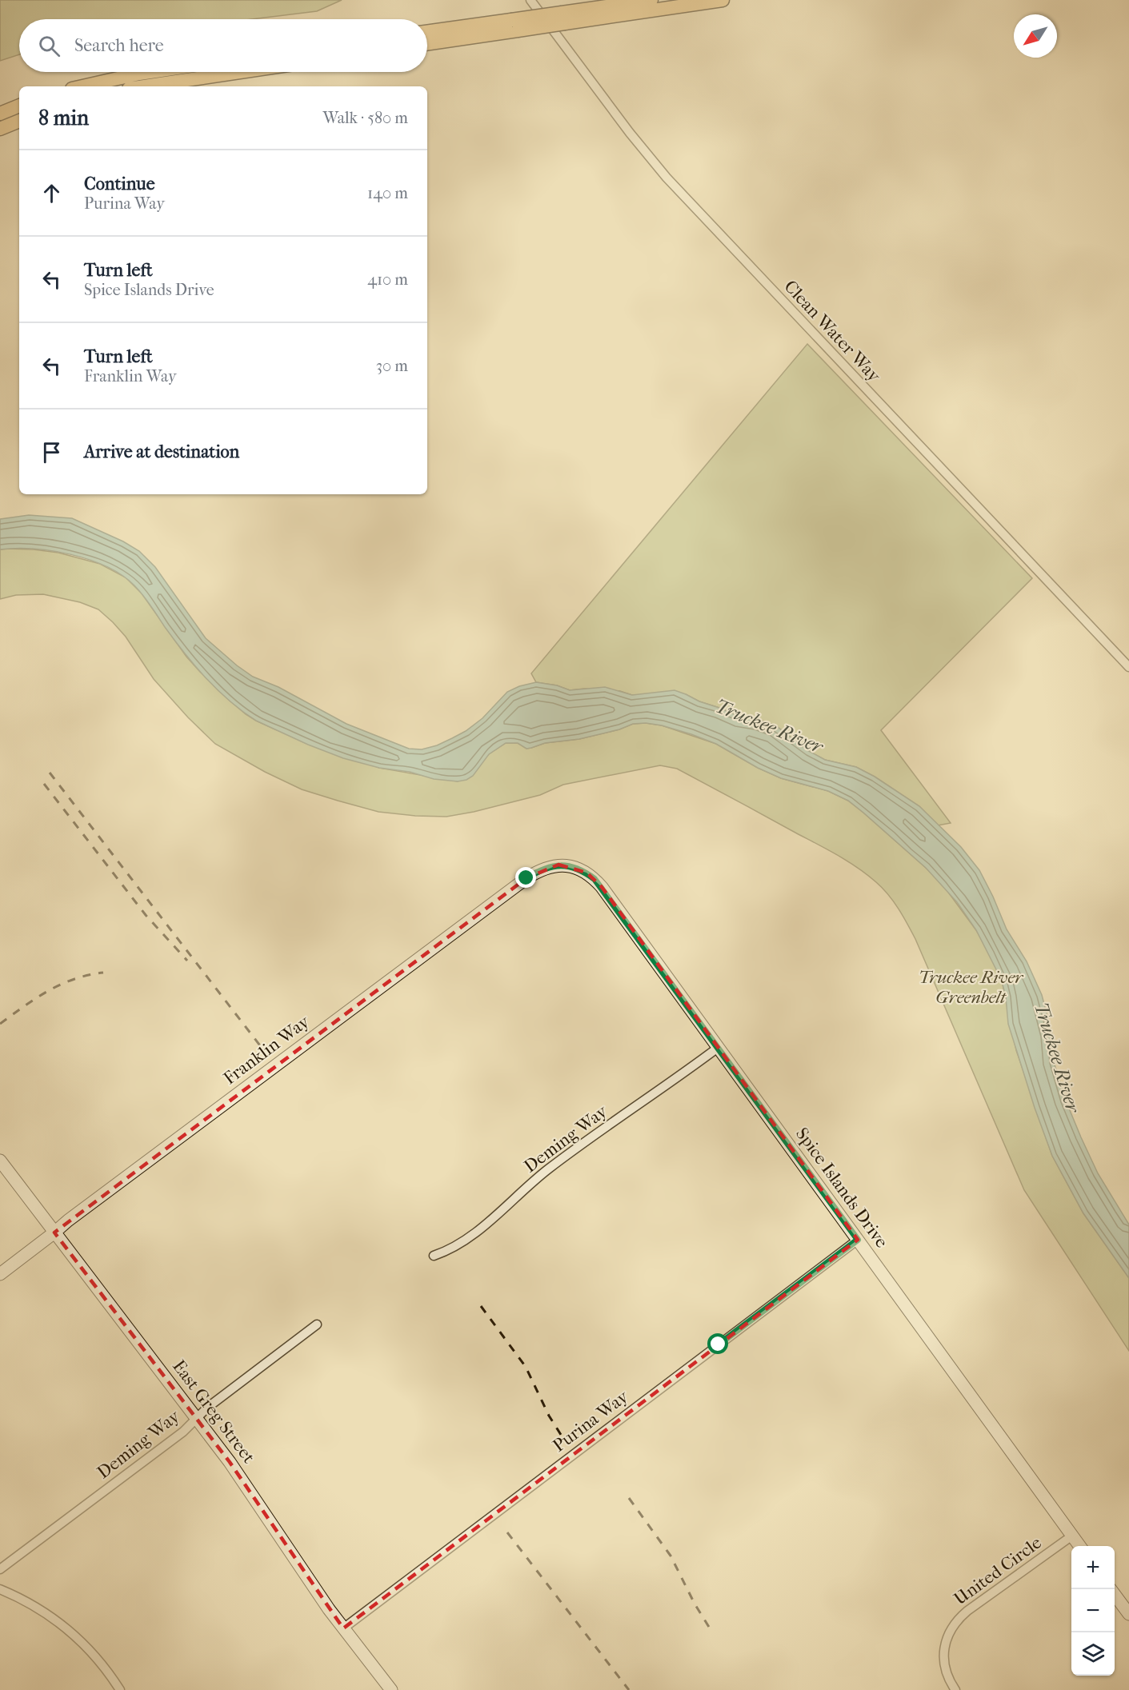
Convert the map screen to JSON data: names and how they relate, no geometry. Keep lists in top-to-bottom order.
{
  "streets": {
    "street": [
      "Clean Water Way",
      "Franklin Way",
      "Deming Way",
      "Spice Islands Drive",
      "East Greg Street",
      "Purina Way",
      "United Circle"
    ]
  },
  "crossings": [
    ["Franklin Way", "Spice Islands Drive"],
    ["Franklin Way", "East Greg Street"],
    ["Deming Way", "Spice Islands Drive"],
    ["Deming Way", "East Greg Street"],
    ["Spice Islands Drive", "Purina Way"],
    ["Spice Islands Drive", "United Circle"],
    ["East Greg Street", "Purina Way"]
  ],
  "water": ["Truckee River"],
  "parks": ["Truckee River Greenbelt"],
  "north": "bottom left",
  "page": {
    "search": "Search here",
    "heading": ["8 min", "Walk · 580 m"],
    "list": [
      ["Continue", "Purina Way", "140 m"],
      ["Turn left", "Spice Islands Drive", "410 m"],
      ["Turn left", "Franklin Way", "30 m"],
      "Arrive at destination"
    ],
    "map_buttons": ["+", "−"]
  }
}
